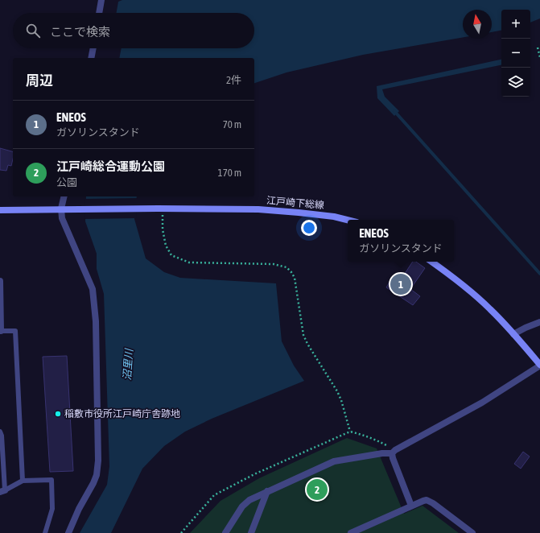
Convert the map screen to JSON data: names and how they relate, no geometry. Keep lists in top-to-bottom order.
{
  "streets": {
    "main road": ["江戸崎下総線"]
  },
  "water": ["沼里川"],
  "places": ["稲敷市役所江戸崎庁舎跡地"],
  "north": "top",
  "page": {
    "map_buttons": ["+", "−"],
    "search": "ここで検索",
    "heading": ["周辺", "2件"],
    "list": [
      {
        "mark": "1",
        "name": "ENEOS",
        "note": "ガソリンスタンド",
        "value": "70 m"
      },
      {
        "mark": "2",
        "name": "江戸崎総合運動公園",
        "note": "公園",
        "value": "170 m"
      }
    ],
    "popup": ["ENEOS", "ガソリンスタンド"],
    "pins": ["1", "2"]
  }
}
